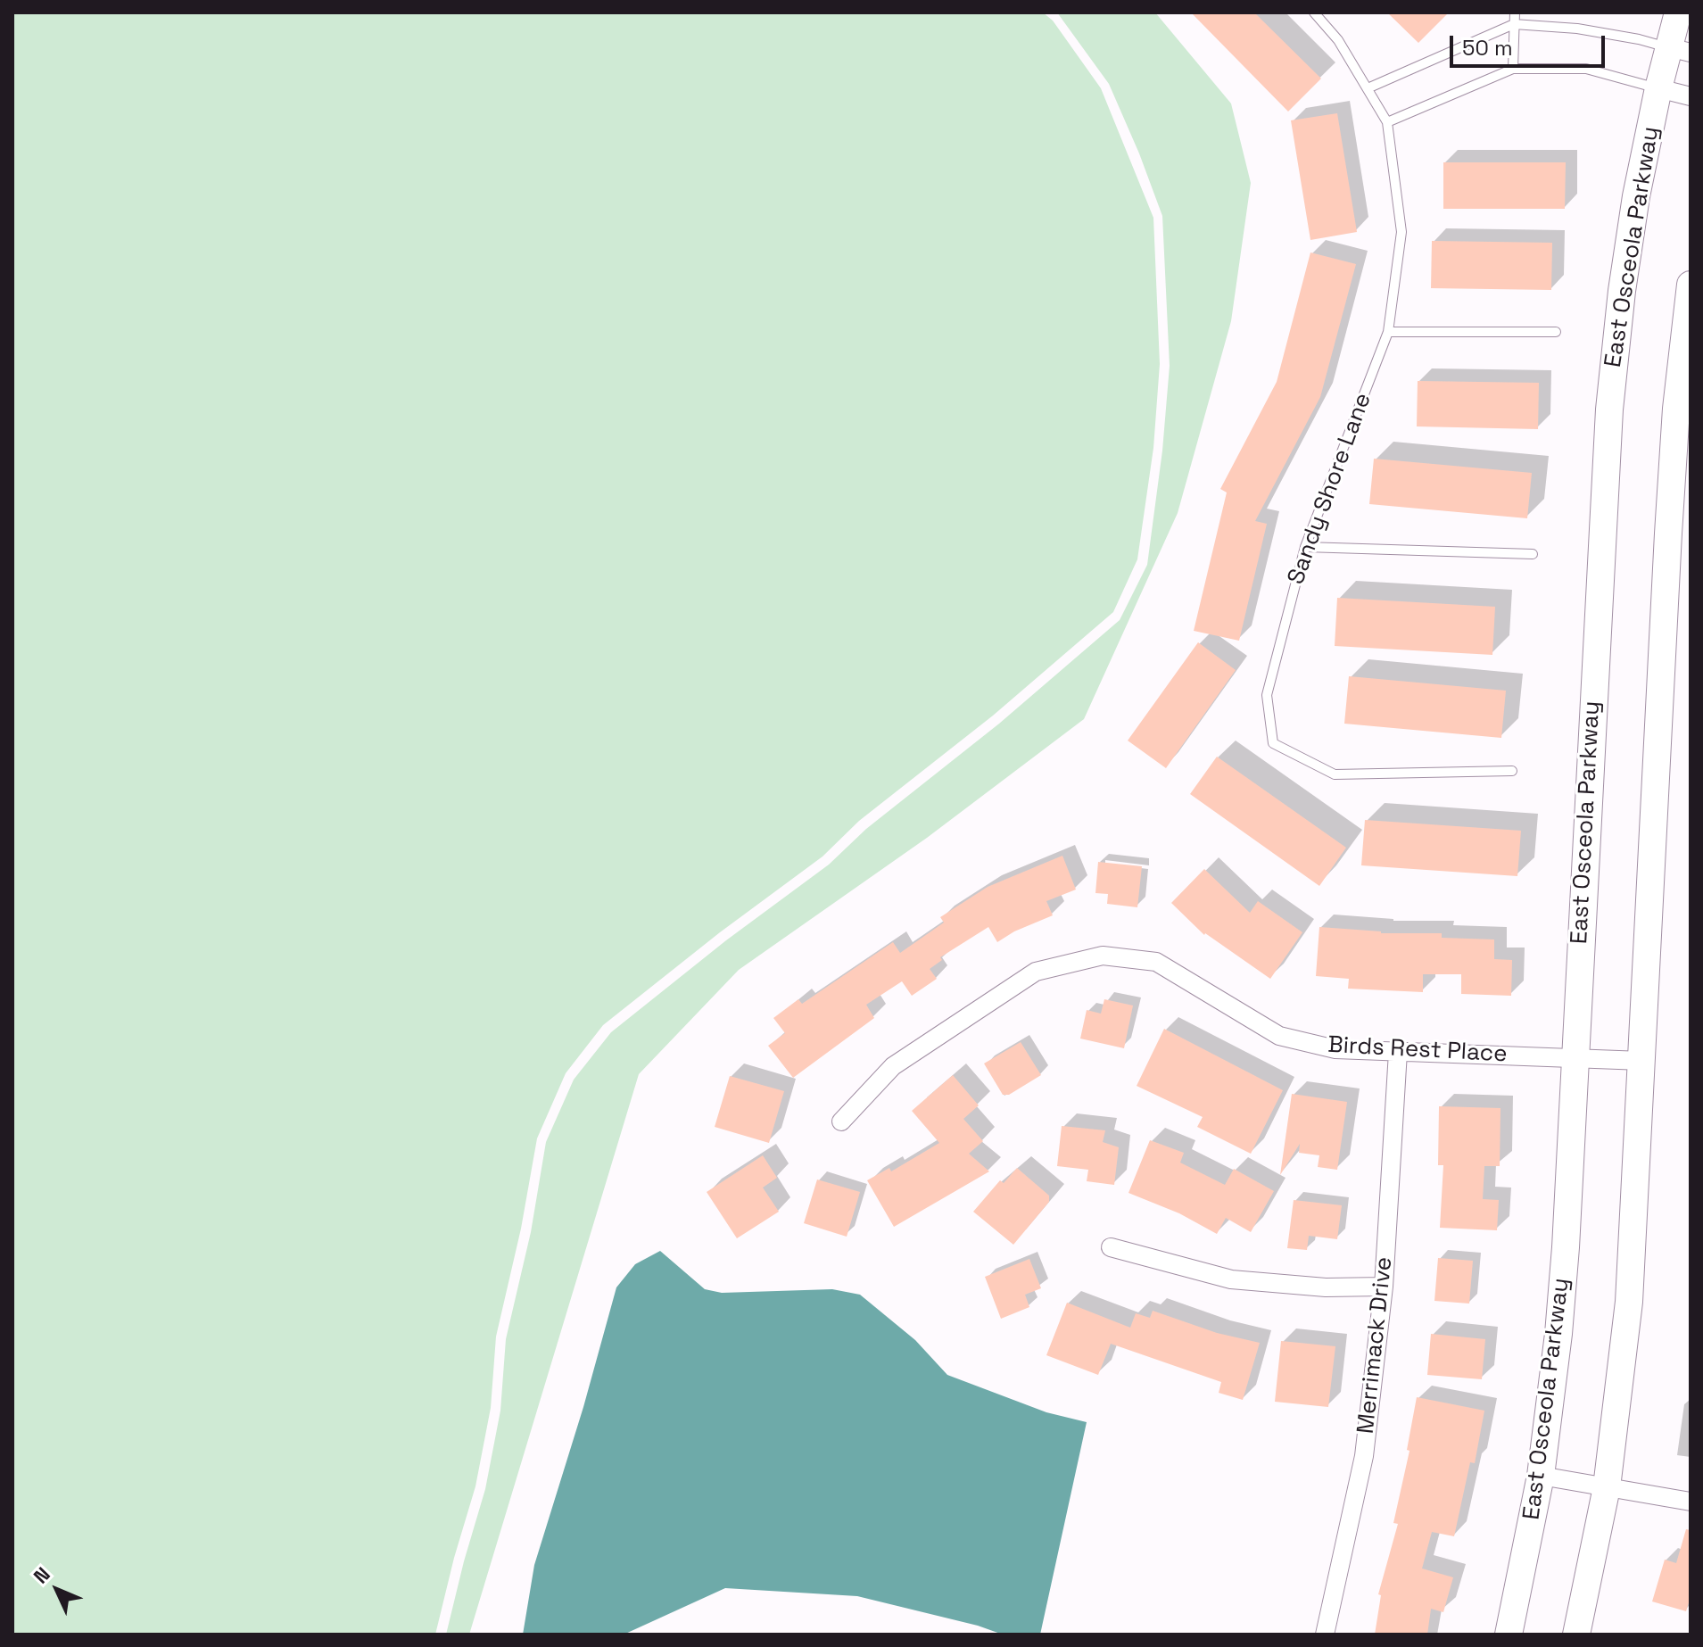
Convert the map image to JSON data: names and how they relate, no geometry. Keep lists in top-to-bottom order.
{
  "streets": {
    "main road": ["East Osceola Parkway"],
    "street": ["Birds Rest Place", "Merrimack Drive"],
    "lane": ["Sandy Shore Lane"]
  },
  "crossings": [
    ["East Osceola Parkway", "Birds Rest Place"],
    ["Birds Rest Place", "Merrimack Drive"]
  ],
  "scale_bar": "50 m",
  "north": "top left"
}
